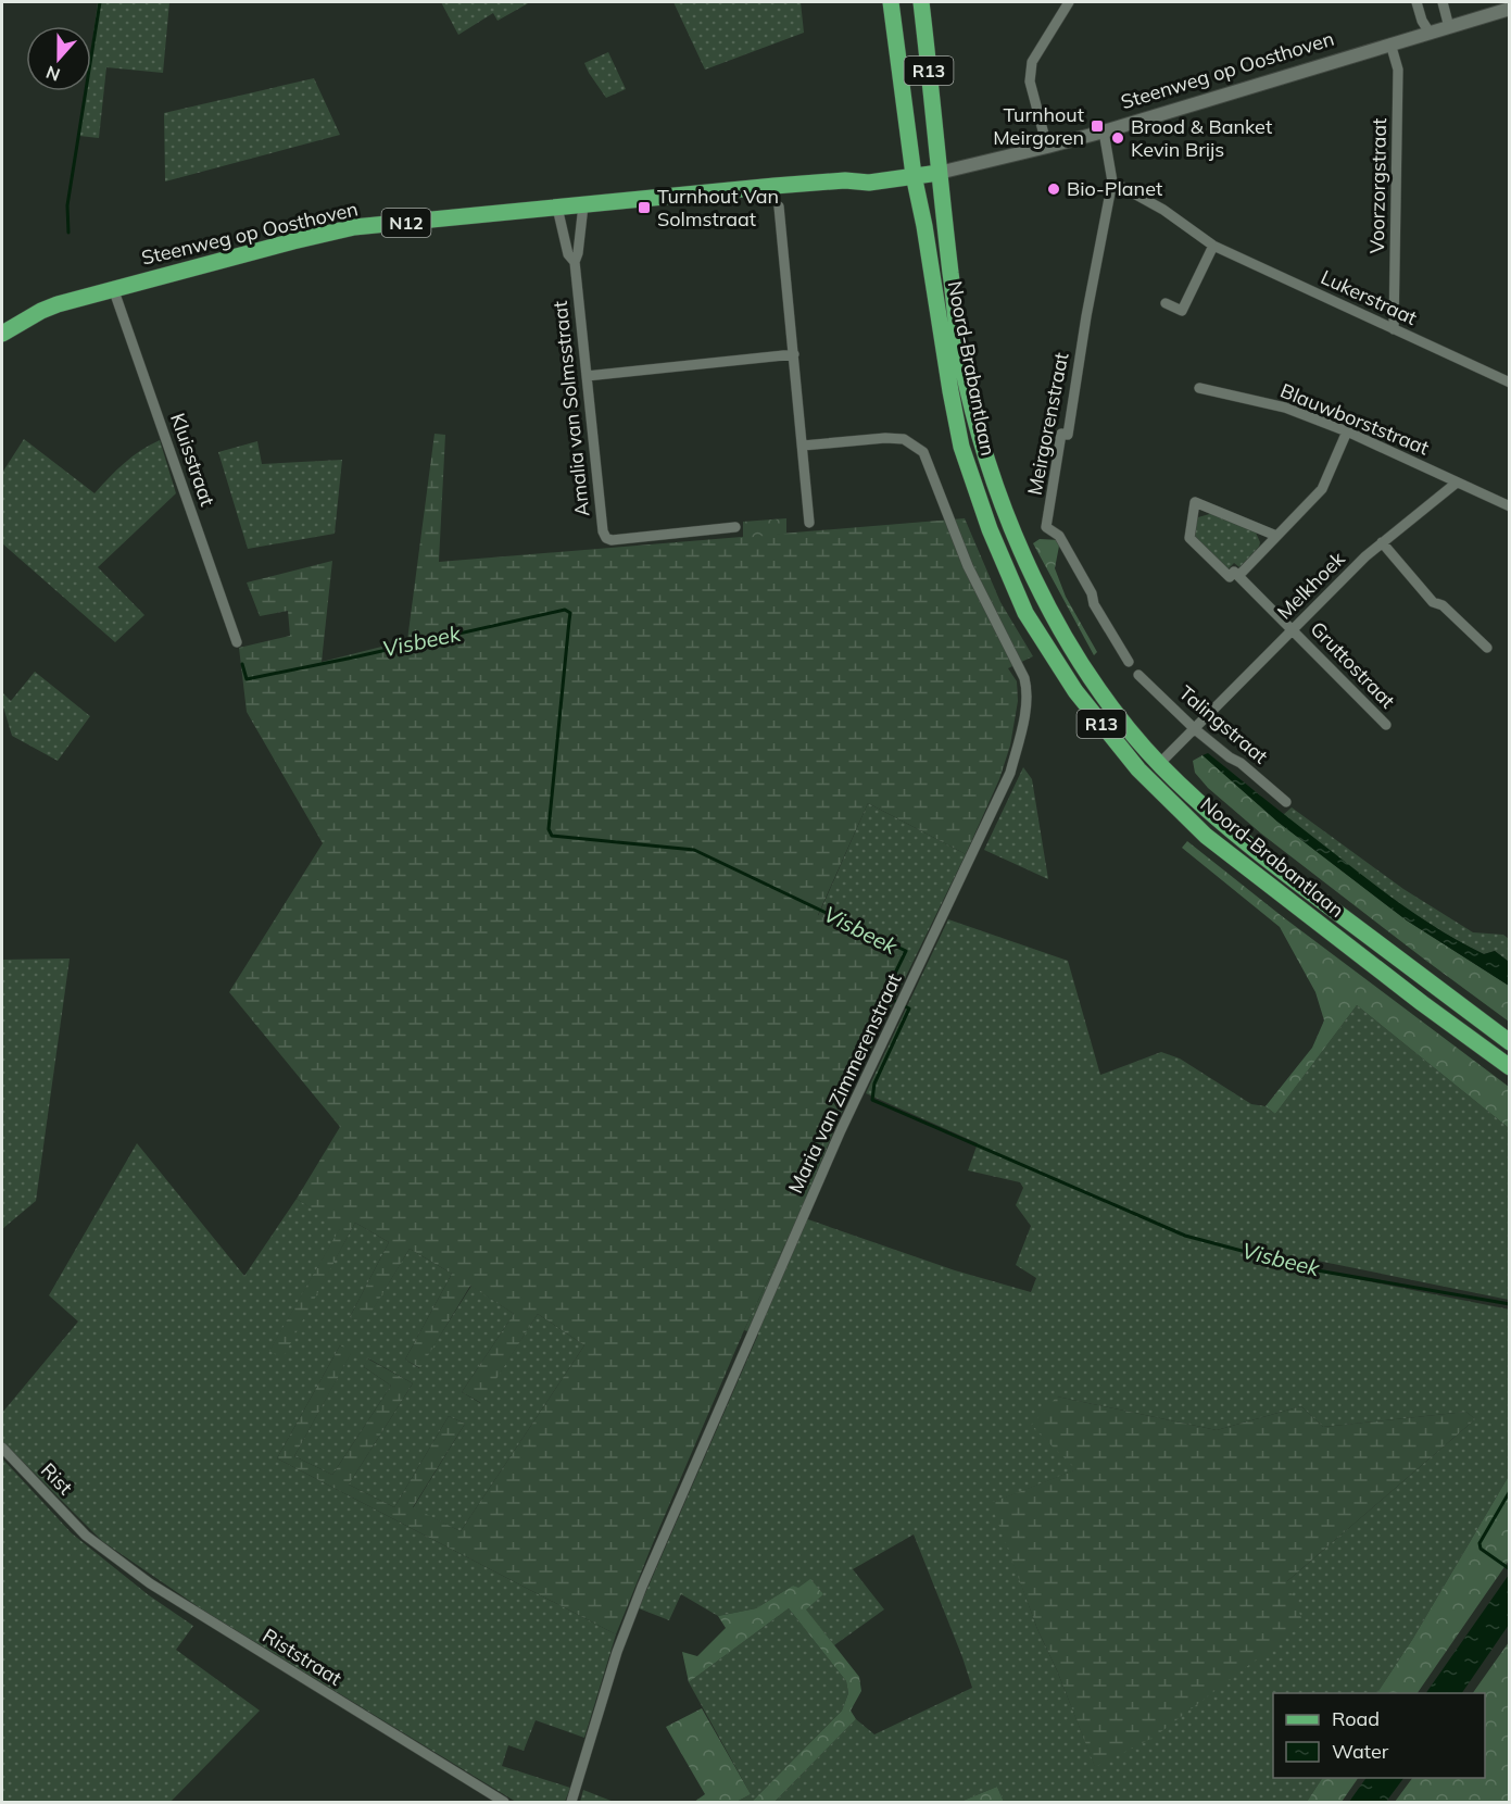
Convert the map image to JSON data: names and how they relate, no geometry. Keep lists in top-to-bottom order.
{
  "streets": {
    "main road": [
      "R13",
      "Steenweg op Oosthoven",
      "N12",
      "Noord-Brabantlaan"
    ],
    "street": [
      "Voorzorgstraat",
      "Lukerstraat",
      "Amalia van Solmsstraat",
      "Blauwborststraat",
      "Meirgorenstraat",
      "Kluisstraat",
      "Melkhoek",
      "Gruttostraat",
      "Talingstraat",
      "Maria van Zimmerenstraat",
      "Rist",
      "Riststraat"
    ]
  },
  "crossings": [
    ["Steenweg op Oosthoven", "Voorzorgstraat"],
    ["Steenweg op Oosthoven", "N12"],
    ["Steenweg op Oosthoven", "Noord-Brabantlaan"],
    ["Steenweg op Oosthoven", "Amalia van Solmsstraat"],
    ["Steenweg op Oosthoven", "Meirgorenstraat"],
    ["Steenweg op Oosthoven", "Kluisstraat"],
    ["Voorzorgstraat", "Lukerstraat"],
    ["N12", "Kluisstraat"],
    ["Lukerstraat", "Meirgorenstraat"],
    ["Noord-Brabantlaan", "Melkhoek"],
    ["Blauwborststraat", "Melkhoek"],
    ["Melkhoek", "Gruttostraat"],
    ["Melkhoek", "Talingstraat"],
    ["Rist", "Riststraat"]
  ],
  "water": ["Visbeek"],
  "places": {
    "transit": ["Turnhout Meirgoren", "Turnhout Van Solmstraat"],
    "other": ["Brood & Banket Kevin Brijs", "Bio-Planet"]
  },
  "legend": ["Road", "Water"],
  "north": "bottom"
}
